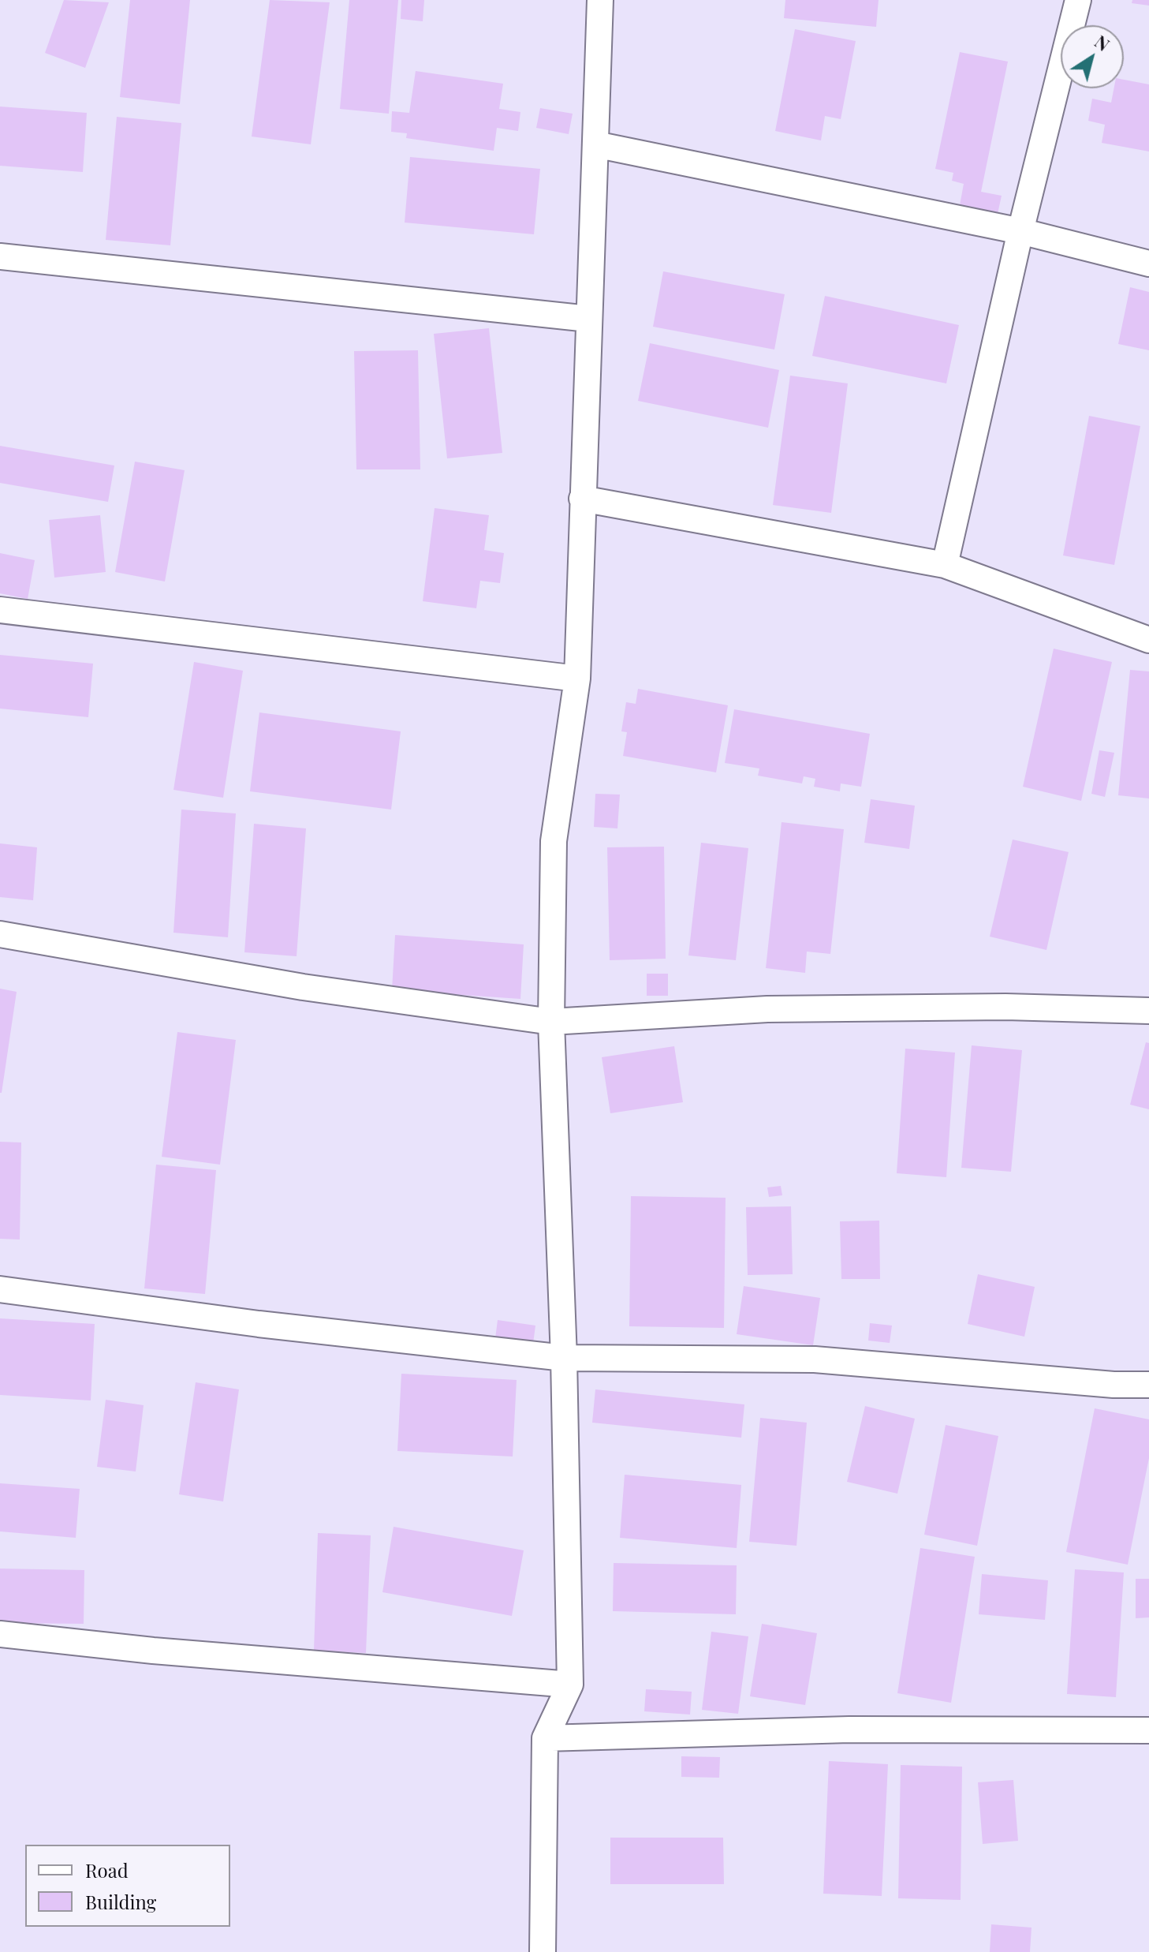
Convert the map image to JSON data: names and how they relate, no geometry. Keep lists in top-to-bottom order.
{
  "legend": ["Road", "Building"],
  "north": "top right"
}
